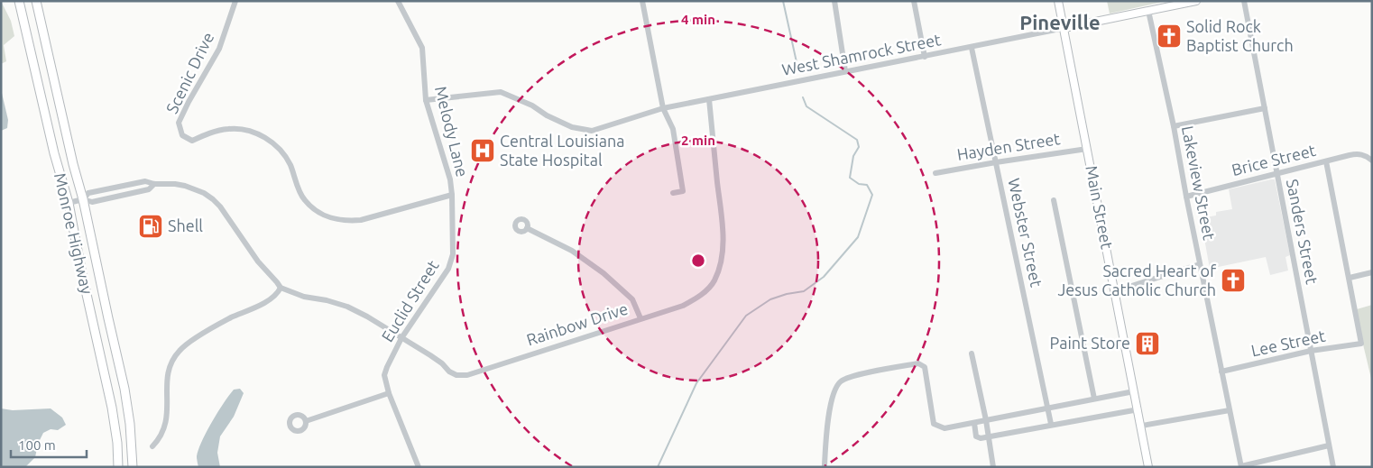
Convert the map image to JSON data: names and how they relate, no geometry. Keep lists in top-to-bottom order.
{
  "streets": {
    "highway": ["Monroe Highway"],
    "main road": ["Main Street"],
    "street": [
      "West Shamrock Street",
      "Scenic Drive",
      "Melody Lane",
      "Hayden Street",
      "Brice Street",
      "Lakeview Street",
      "Sanders Street",
      "Webster Street",
      "Euclid Street",
      "Rainbow Drive",
      "Lee Street"
    ]
  },
  "crossings": [
    ["West Shamrock Street", "Melody Lane"],
    ["West Shamrock Street", "Main Street"],
    ["West Shamrock Street", "Webster Street"],
    ["West Shamrock Street", "Rainbow Drive"],
    ["Scenic Drive", "Melody Lane"],
    ["Scenic Drive", "Euclid Street"],
    ["Melody Lane", "Euclid Street"],
    ["Hayden Street", "Main Street"],
    ["Hayden Street", "Webster Street"],
    ["Brice Street", "Lakeview Street"],
    ["Brice Street", "Sanders Street"],
    ["Lakeview Street", "Lee Street"],
    ["Sanders Street", "Lee Street"],
    ["Monroe Highway", "Rainbow Drive"],
    ["Euclid Street", "Rainbow Drive"]
  ],
  "districts": ["Pineville"],
  "places": {
    "church": ["Solid Rock Baptist Church", "Sacred Heart of Jesus Catholic Church"],
    "hospital": ["Central Louisiana State Hospital"],
    "fuel station": ["Shell"],
    "building": ["Paint Store"]
  },
  "scale_bar": "100 m",
  "rings": ["4 min", "2 min"]
}
